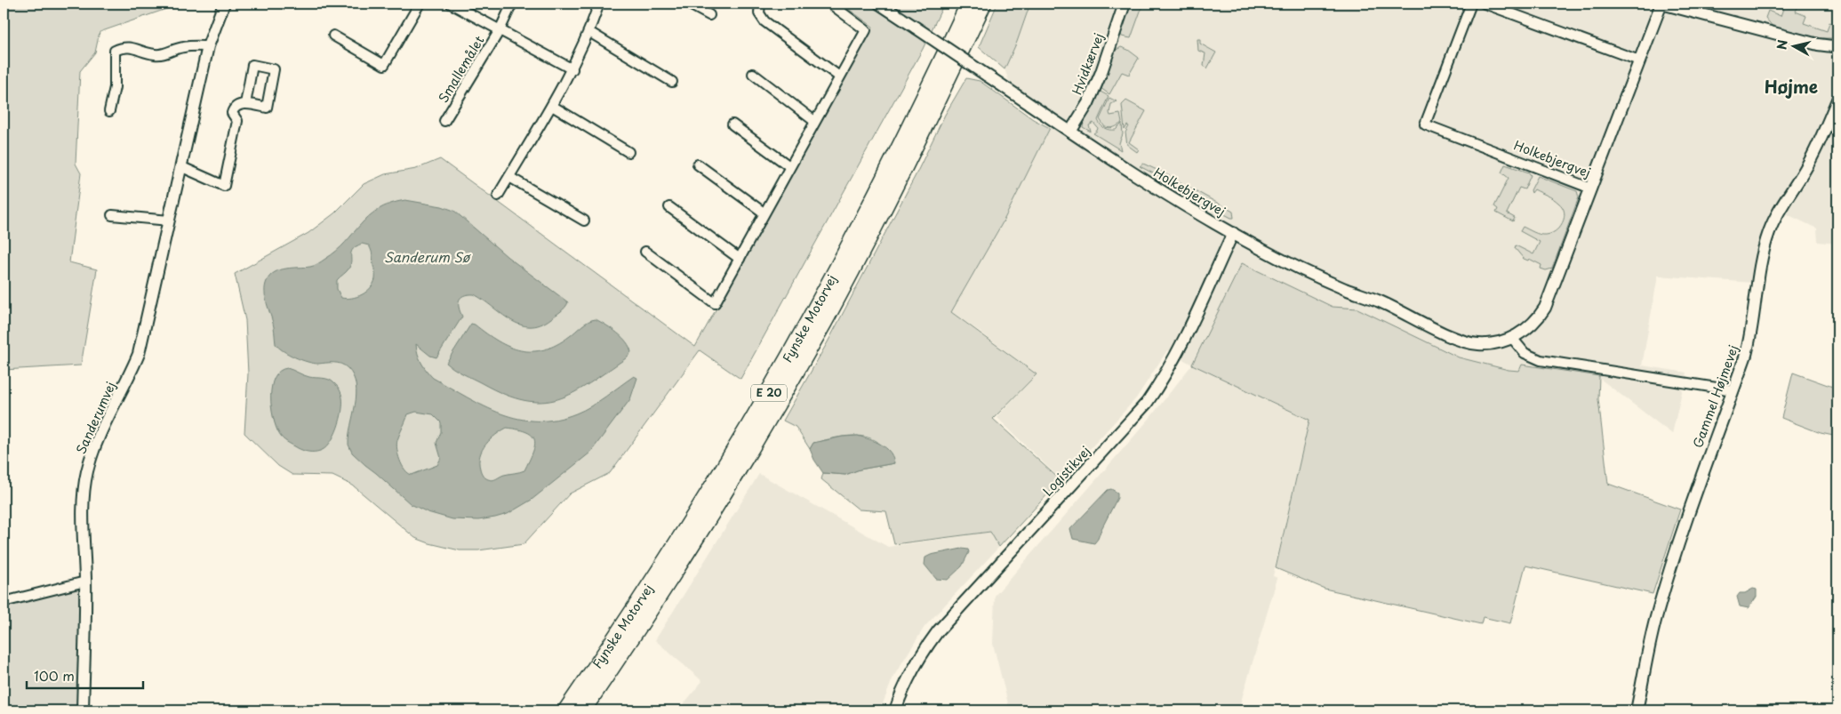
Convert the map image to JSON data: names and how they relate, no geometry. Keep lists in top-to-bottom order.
{
  "streets": {
    "highway": ["Fynske Motorvej", "E 20"],
    "street": [
      "Hvidkærvej",
      "Smallemålet",
      "Holkebjergvej",
      "Gammel Højmevej",
      "Sanderumvej",
      "Logistikvej"
    ]
  },
  "crossings": [
    ["Hvidkærvej", "Holkebjergvej"],
    ["Holkebjergvej", "Logistikvej"]
  ],
  "districts": ["Højme"],
  "water": ["Sanderum Sø"],
  "scale_bar": "100 m",
  "north": "left"
}
